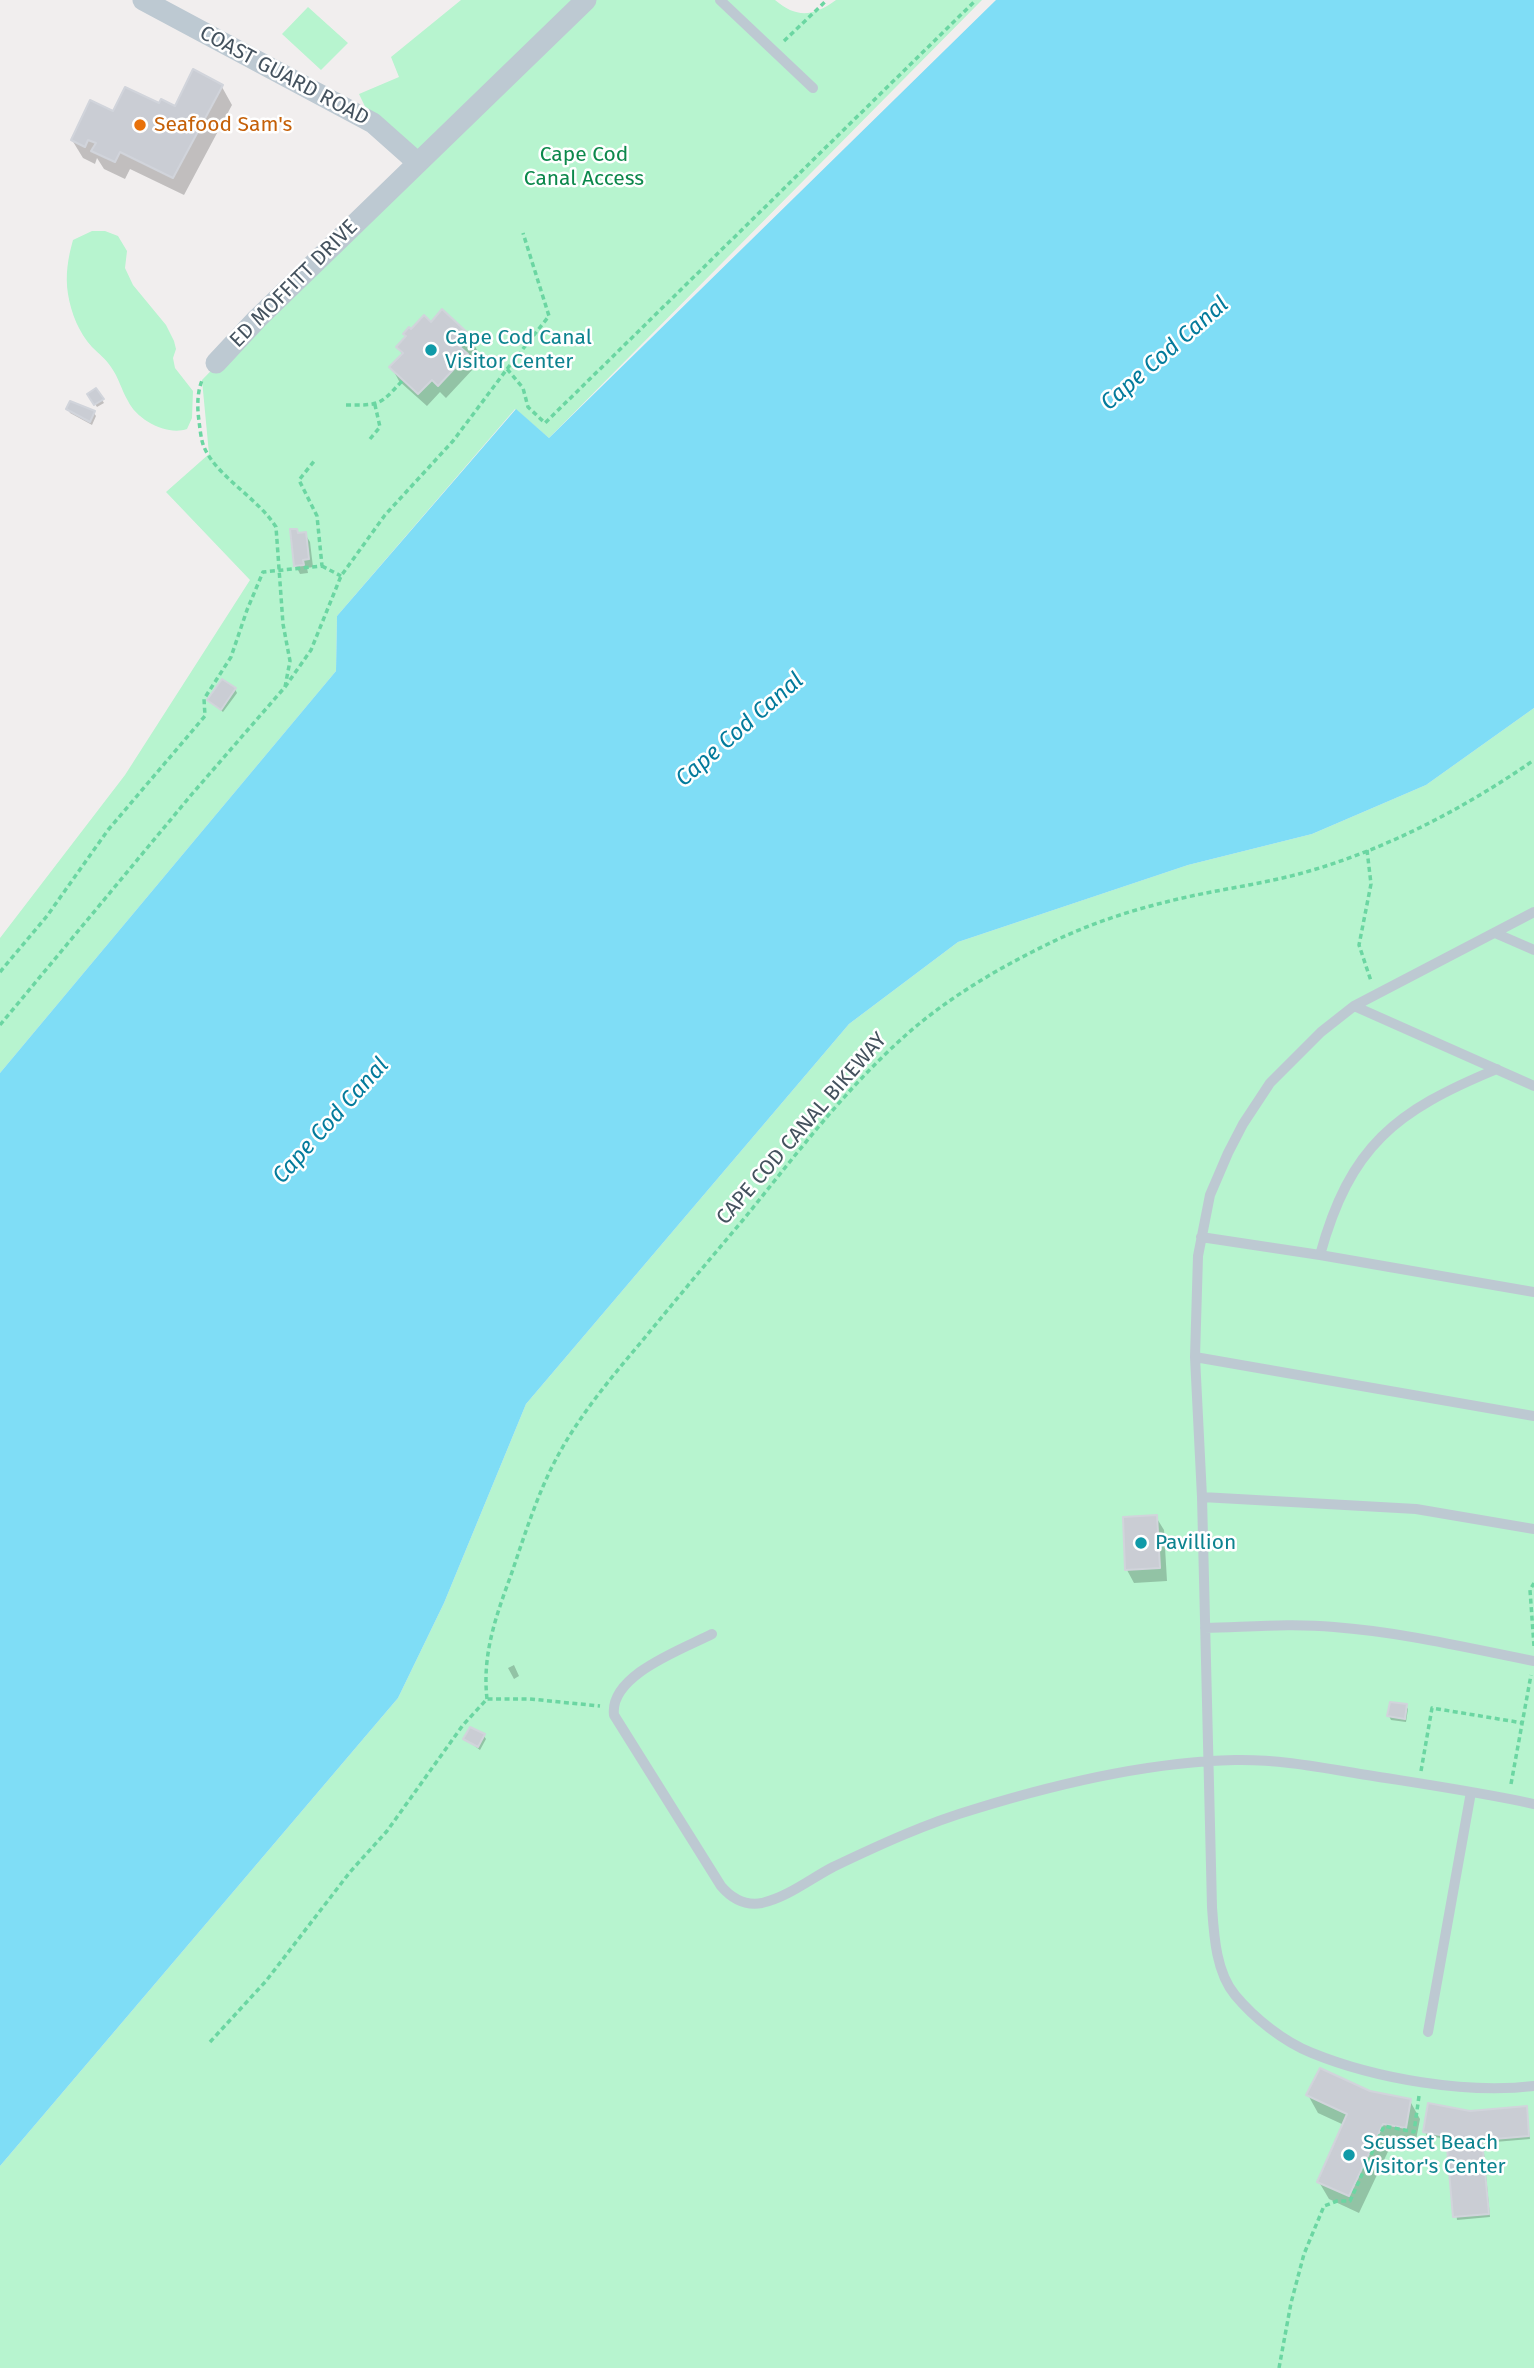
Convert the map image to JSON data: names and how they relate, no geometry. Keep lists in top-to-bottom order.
{
  "streets": {
    "street": ["COAST GUARD ROAD", "ED MOFFITT DRIVE"],
    "path": ["CAPE COD CANAL BIKEWAY"]
  },
  "crossings": [
    ["COAST GUARD ROAD", "ED MOFFITT DRIVE"]
  ],
  "water": ["Cape Cod Canal"],
  "parks": ["Cape Cod Canal Access"],
  "places": [
    "Seafood Sam's",
    "Cape Cod Canal Visitor Center",
    "Pavillion",
    "Scusset Beach Visitor's Center"
  ]
}
